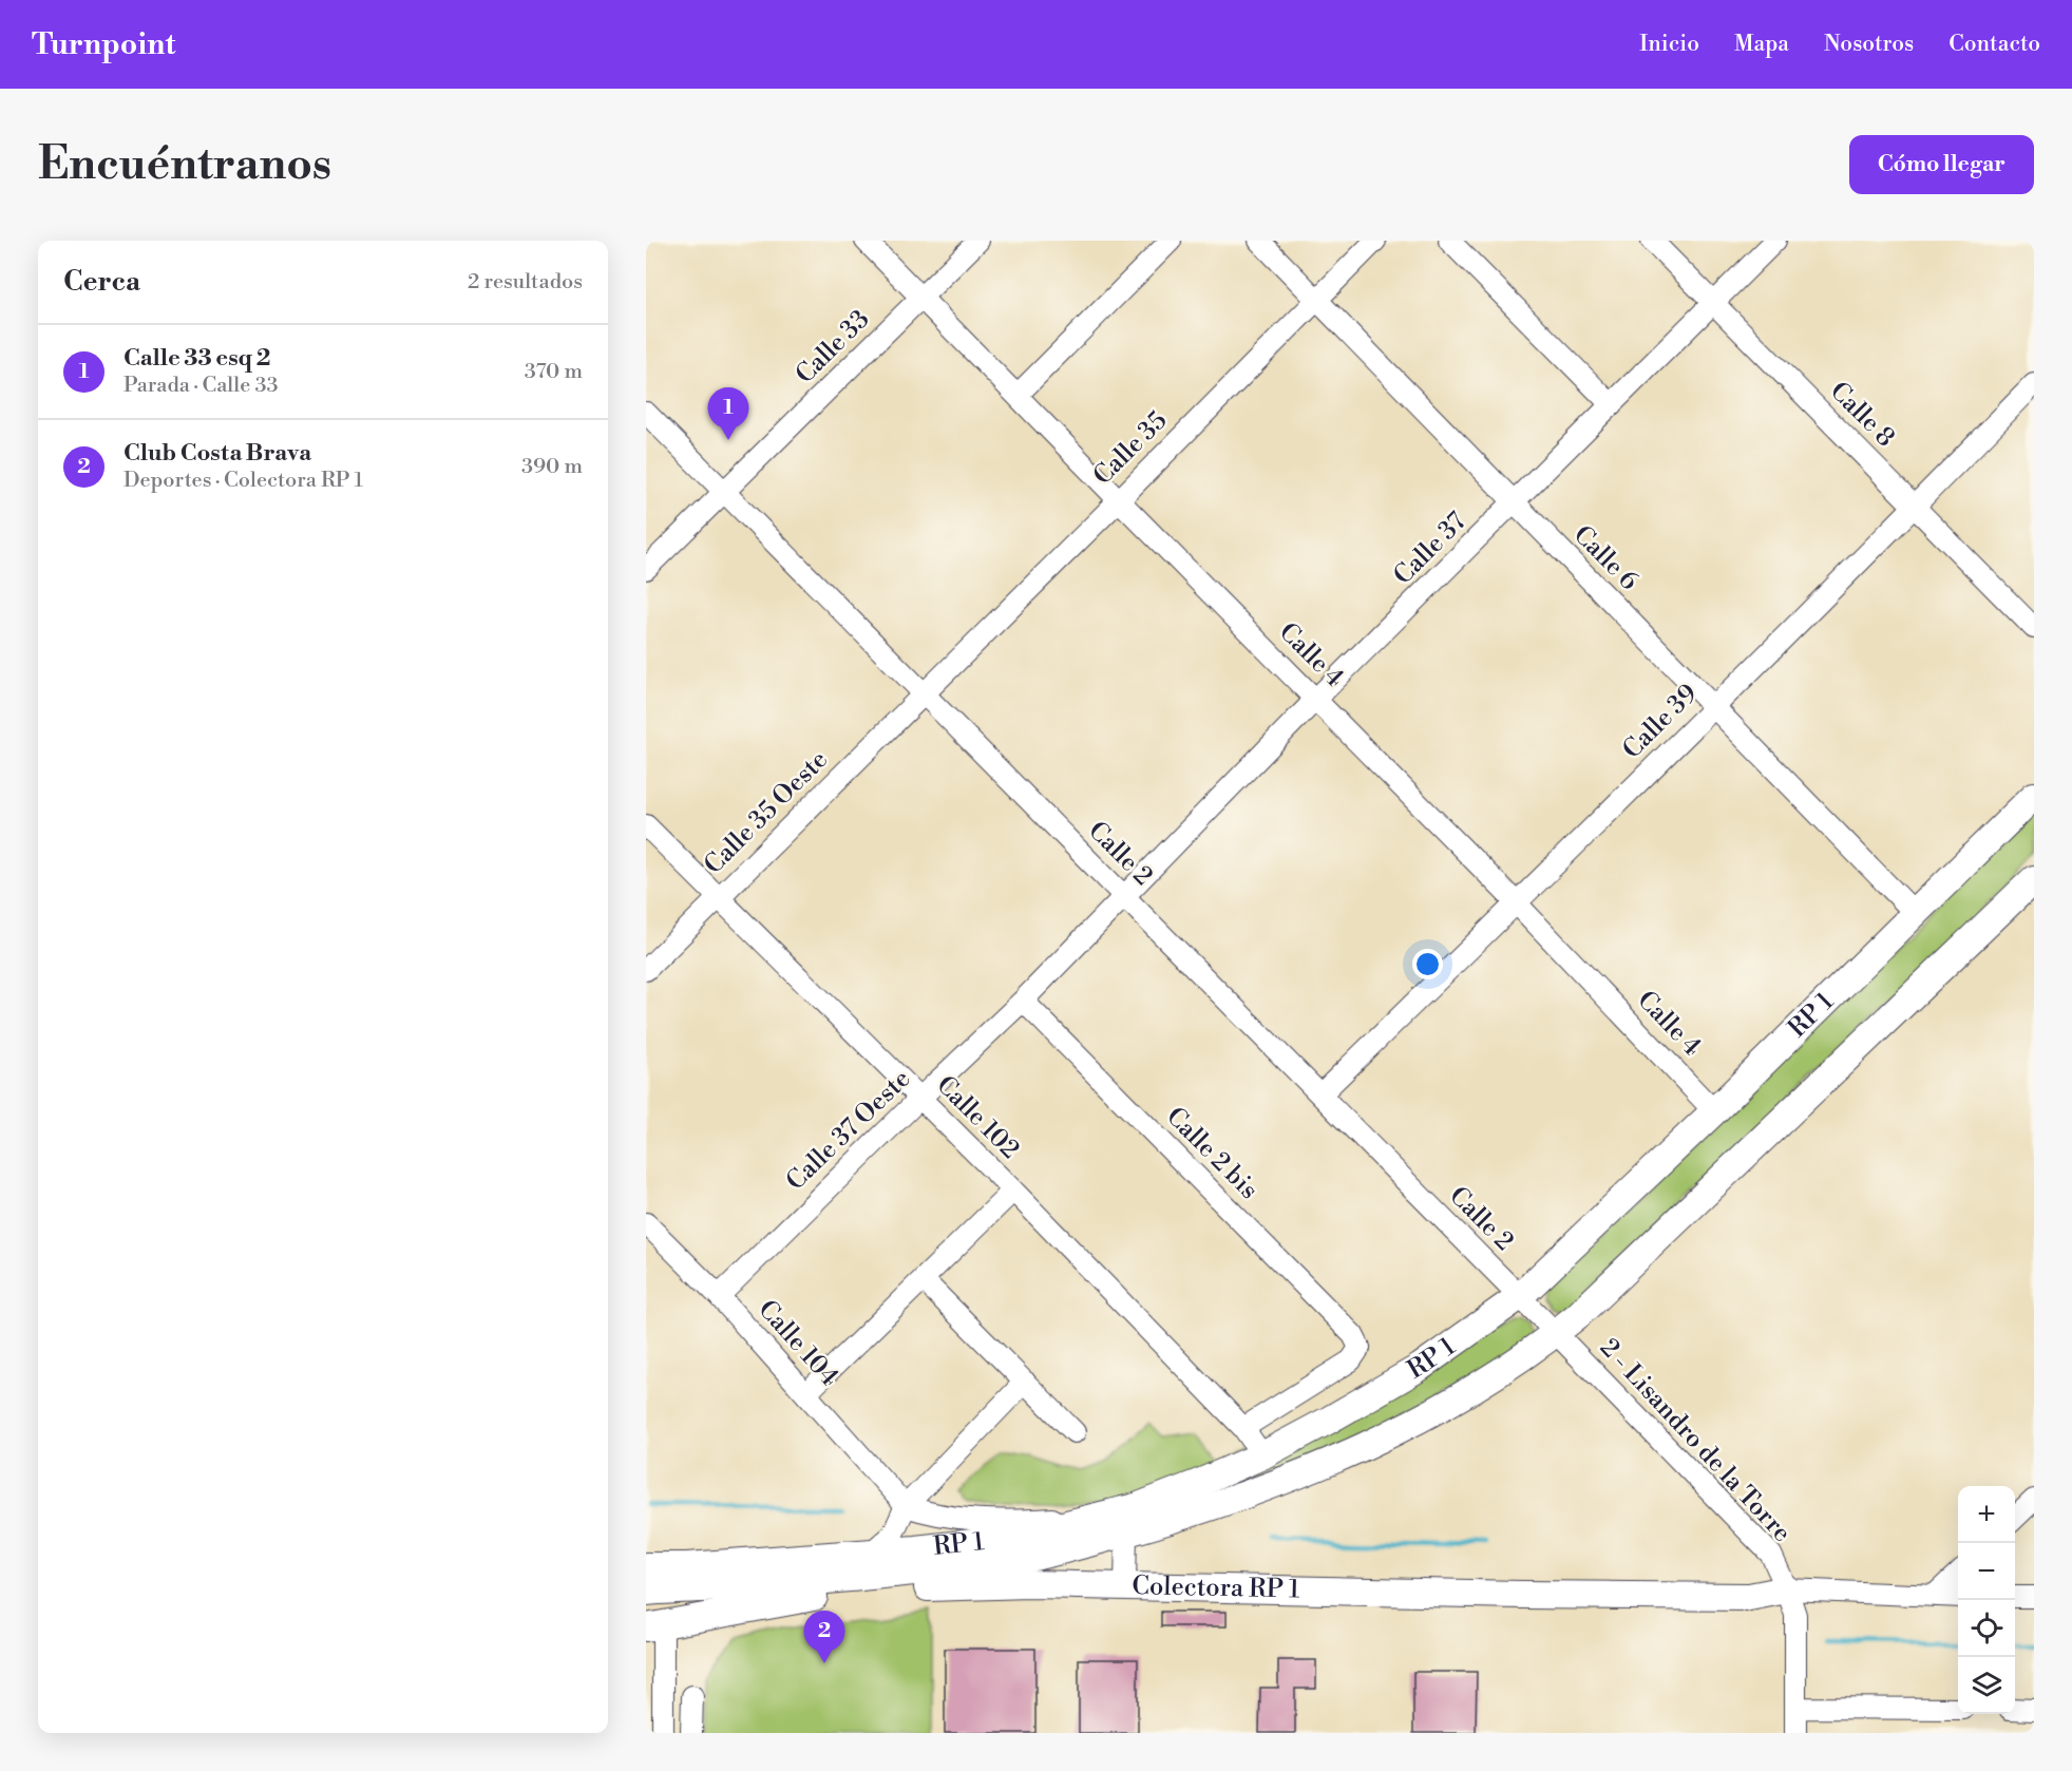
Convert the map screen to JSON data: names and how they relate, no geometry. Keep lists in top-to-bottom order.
{
  "streets": {
    "main road": ["RP 1", "Colectora RP 1"],
    "street": [
      "Calle 33",
      "Calle 8",
      "Calle 35",
      "Calle 37",
      "Calle 6",
      "Calle 4",
      "Calle 39",
      "Calle 35 Oeste",
      "Calle 2",
      "Calle 102",
      "Calle 37 Oeste",
      "Calle 2 bis",
      "Calle 104",
      "2 - Lisandro de la Torre"
    ]
  },
  "crossings": [
    ["Calle 33", "Calle 4"],
    ["Calle 33", "Calle 2"],
    ["Calle 8", "Calle 37"],
    ["Calle 8", "Calle 39"],
    ["Calle 35", "Calle 6"],
    ["Calle 35", "Calle 4"],
    ["Calle 35", "Calle 35 Oeste"],
    ["Calle 35", "Calle 2"],
    ["Calle 37", "Calle 6"],
    ["Calle 37", "Calle 4"],
    ["Calle 37", "Calle 2"],
    ["Calle 37", "Calle 37 Oeste"],
    ["Calle 6", "Calle 39"],
    ["Calle 6", "RP 1"],
    ["Calle 4", "Calle 39"],
    ["Calle 4", "RP 1"],
    ["Calle 39", "Calle 2"],
    ["Calle 35 Oeste", "Calle 2"],
    ["Calle 35 Oeste", "Calle 102"],
    ["Calle 2", "RP 1"],
    ["Calle 2", "Calle 37 Oeste"],
    ["Calle 2", "2 - Lisandro de la Torre"],
    ["RP 1", "Calle 102"],
    ["RP 1", "2 - Lisandro de la Torre"],
    ["Calle 102", "Calle 37 Oeste"],
    ["Calle 102", "Calle 2 bis"],
    ["Calle 37 Oeste", "Calle 2 bis"],
    ["Calle 37 Oeste", "Calle 104"],
    ["2 - Lisandro de la Torre", "Colectora RP 1"]
  ],
  "page": {
    "header": "Turnpoint",
    "nav": [
      "Inicio",
      "Mapa",
      "Nosotros",
      "Contacto"
    ],
    "buttons": "Cómo llegar",
    "title": "Encuéntranos",
    "heading": ["Cerca", "2 resultados"],
    "list": [
      {
        "mark": "1",
        "name": "Calle 33 esq 2",
        "note": "Parada · Calle 33",
        "value": "370 m"
      },
      {
        "mark": "2",
        "name": "Club Costa Brava",
        "note": "Deportes · Colectora RP 1",
        "value": "390 m"
      }
    ],
    "pins": ["1", "2"],
    "map_buttons": ["+", "−"]
  }
}
